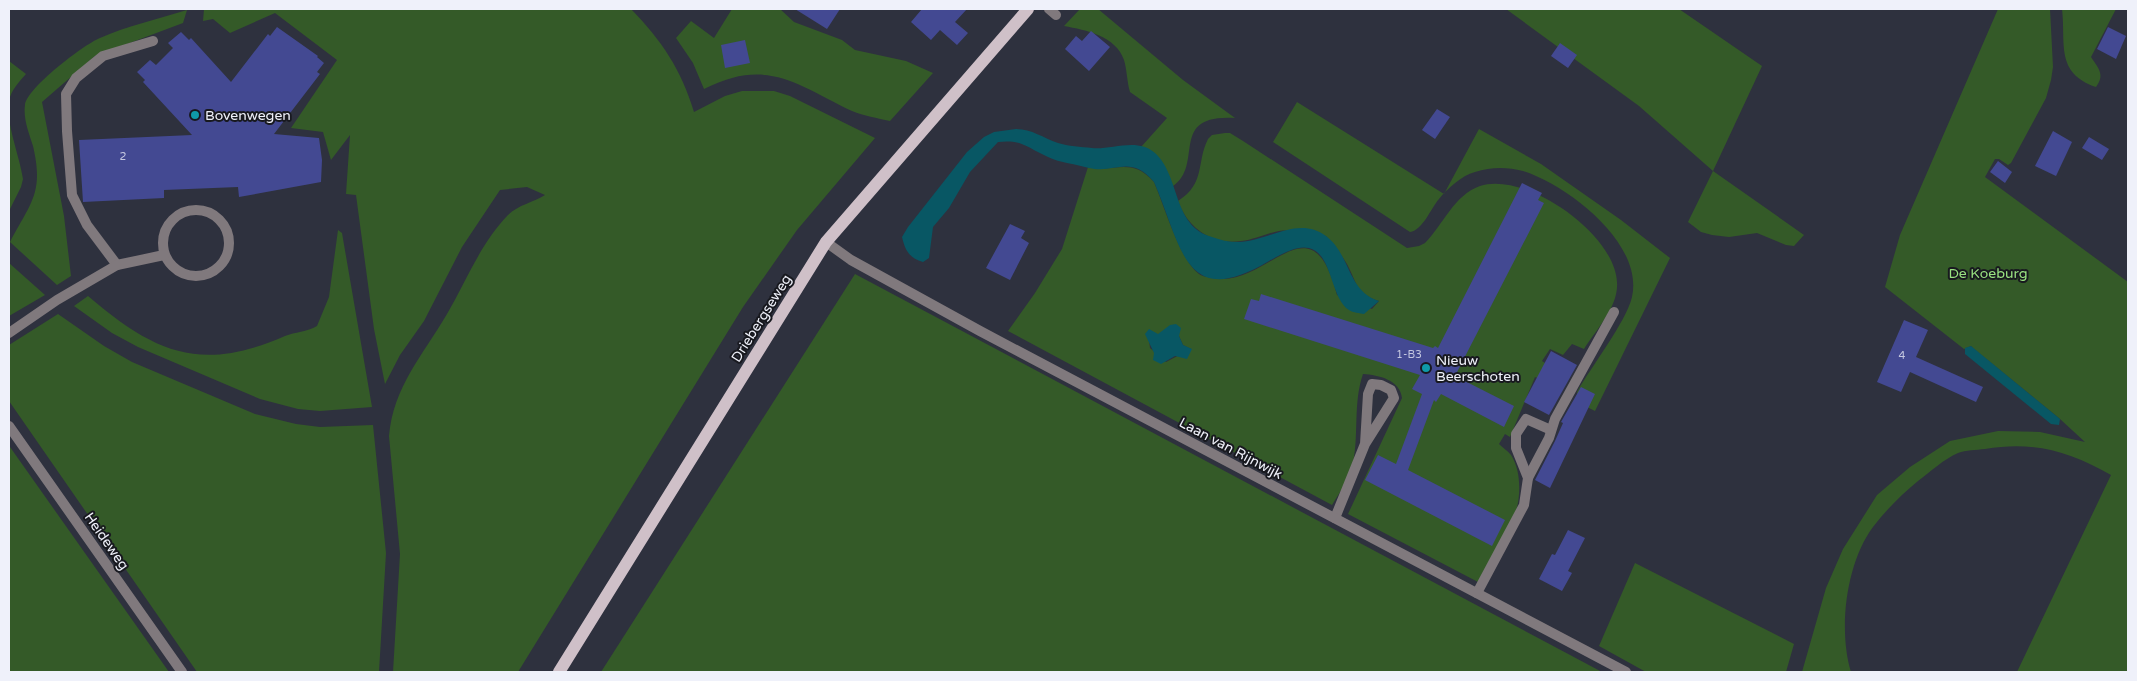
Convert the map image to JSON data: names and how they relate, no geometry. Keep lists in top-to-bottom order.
{
  "streets": {
    "main road": ["Driebergseweg"],
    "street": ["Laan van Rijnwijk", "Heideweg"]
  },
  "crossings": [
    ["Driebergseweg", "Laan van Rijnwijk"]
  ],
  "parks": ["De Koeburg"],
  "places": ["Bovenwegen", "Nieuw Beerschoten"],
  "house_numbers": ["2", "1-B3", "4"]
}
